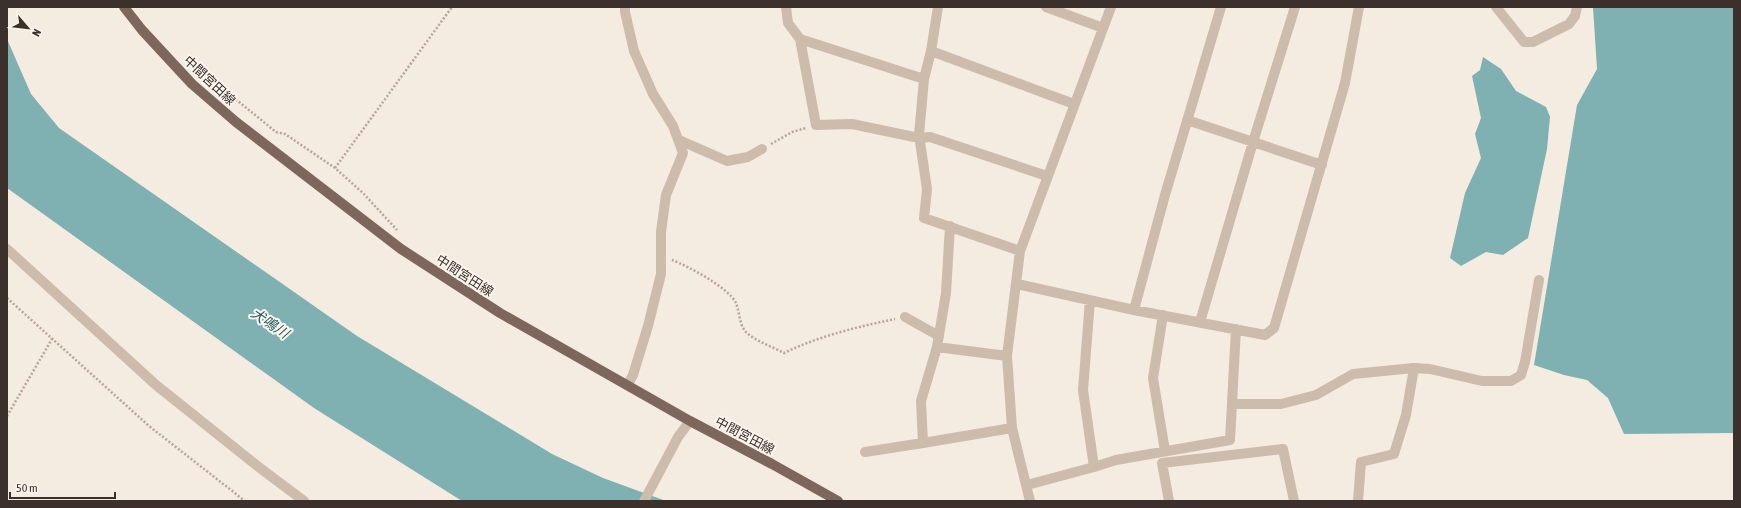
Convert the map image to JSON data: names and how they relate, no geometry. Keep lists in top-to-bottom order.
{
  "streets": {
    "main road": ["中間宮田線"]
  },
  "water": ["犬鳴川"],
  "scale_bar": "50 m",
  "north": "bottom right"
}
